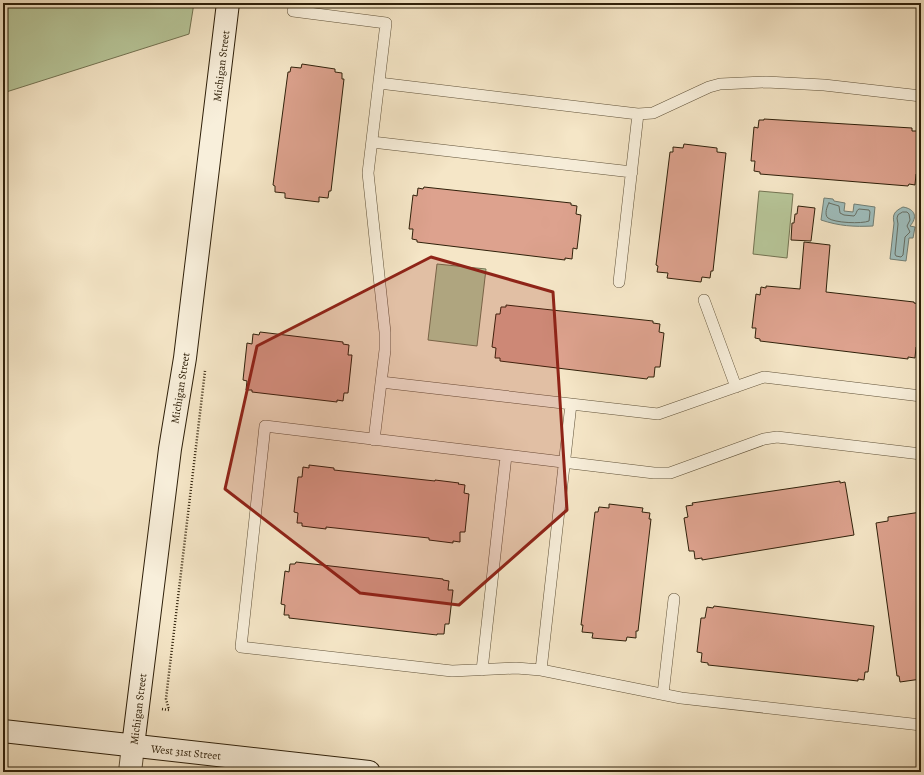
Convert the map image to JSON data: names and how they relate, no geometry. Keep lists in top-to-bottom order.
{
  "streets": {
    "street": ["Michigan Street", "West 31st Street"]
  },
  "crossings": [
    ["Michigan Street", "West 31st Street"]
  ]
}
